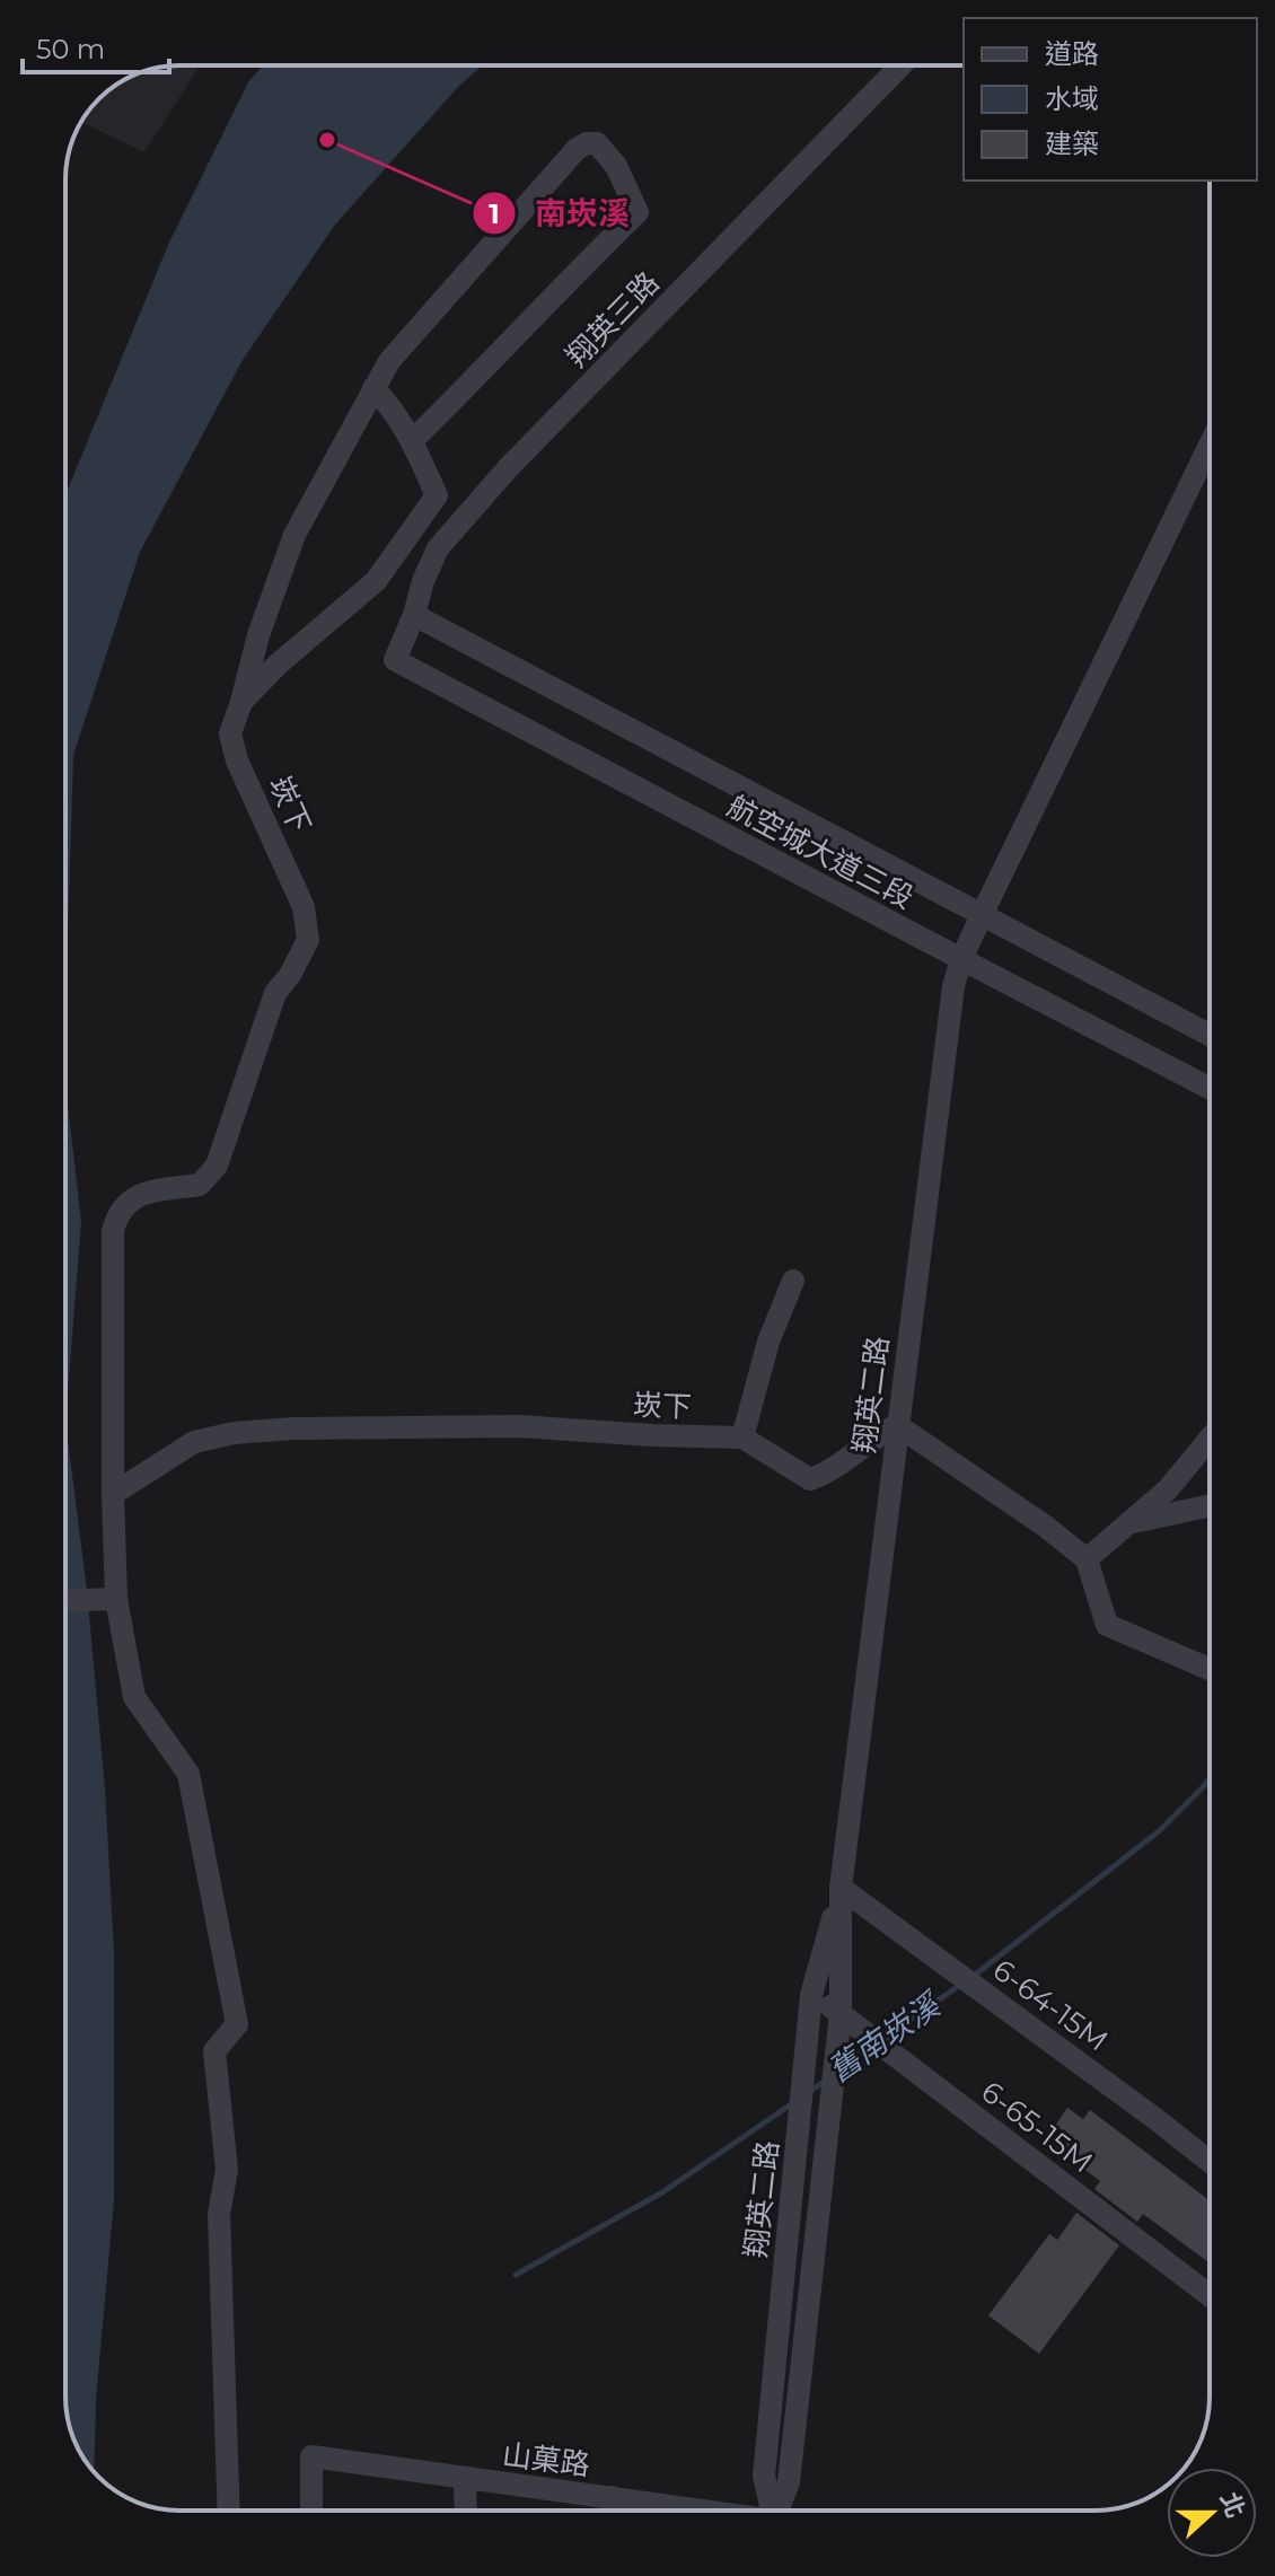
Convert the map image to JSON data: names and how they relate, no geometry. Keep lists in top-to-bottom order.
{
  "streets": {
    "street": [
      "翔英三路",
      "崁下",
      "航空城大道三段",
      "翔英二路",
      "6-64-15M",
      "6-65-15M",
      "山菓路"
    ]
  },
  "crossings": [
    ["翔英三路", "航空城大道三段"],
    ["航空城大道三段", "翔英二路"],
    ["翔英二路", "6-64-15M"],
    ["翔英二路", "6-65-15M"]
  ],
  "water": ["舊南崁溪"],
  "places": ["南崁溪"],
  "legend": ["道路", "水域", "建築"],
  "scale_bar": "50 m",
  "north": "right"
}
